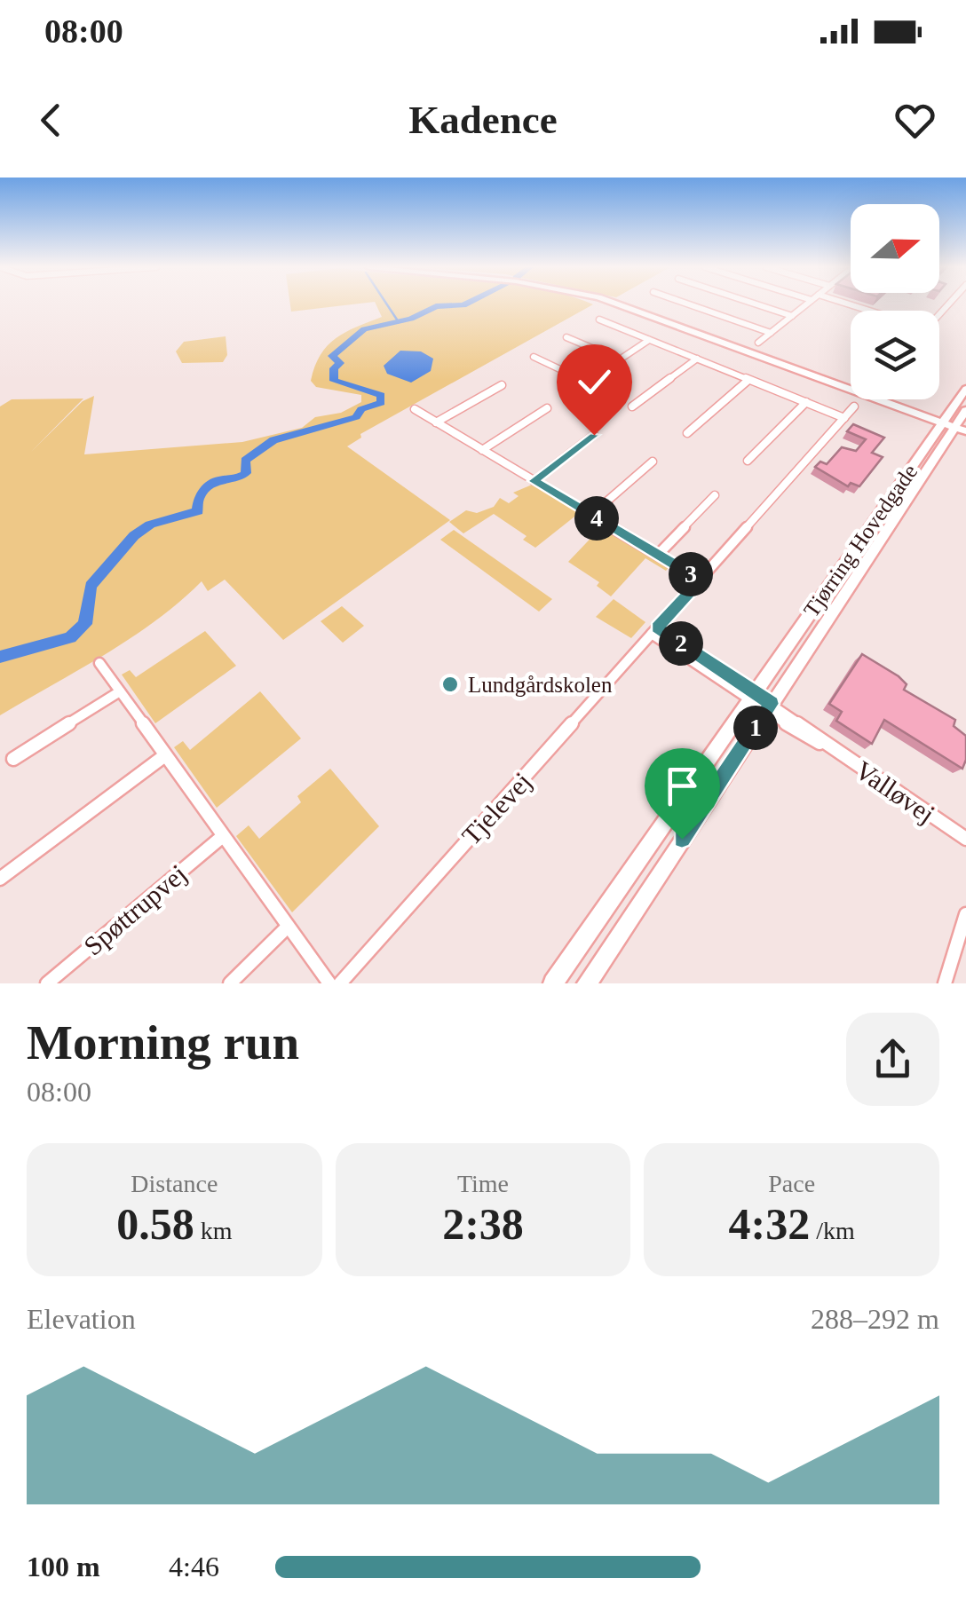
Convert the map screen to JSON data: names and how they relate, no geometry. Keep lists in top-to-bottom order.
{
  "streets": {
    "main road": ["Tjørring Hovedgade"],
    "street": ["Valløvej", "Tjelevej", "Spøttrupvej"]
  },
  "crossings": [
    ["Tjørring Hovedgade", "Valløvej"]
  ],
  "places": ["Lundgårdskolen"],
  "north": "right",
  "page": {
    "status": "08:00",
    "header": "Kadence",
    "pins": [
      "4",
      "3",
      "2",
      "1"
    ],
    "heading": ["Morning run", "08:00"],
    "stats": [
      ["Distance", "0.58 km"],
      ["Time", "2:38"],
      ["Pace", "4:32 /km"]
    ],
    "chart": ["Elevation", "288–292 m"],
    "list": [
      {
        "name": "100 m",
        "note": "4:46"
      }
    ]
  }
}
